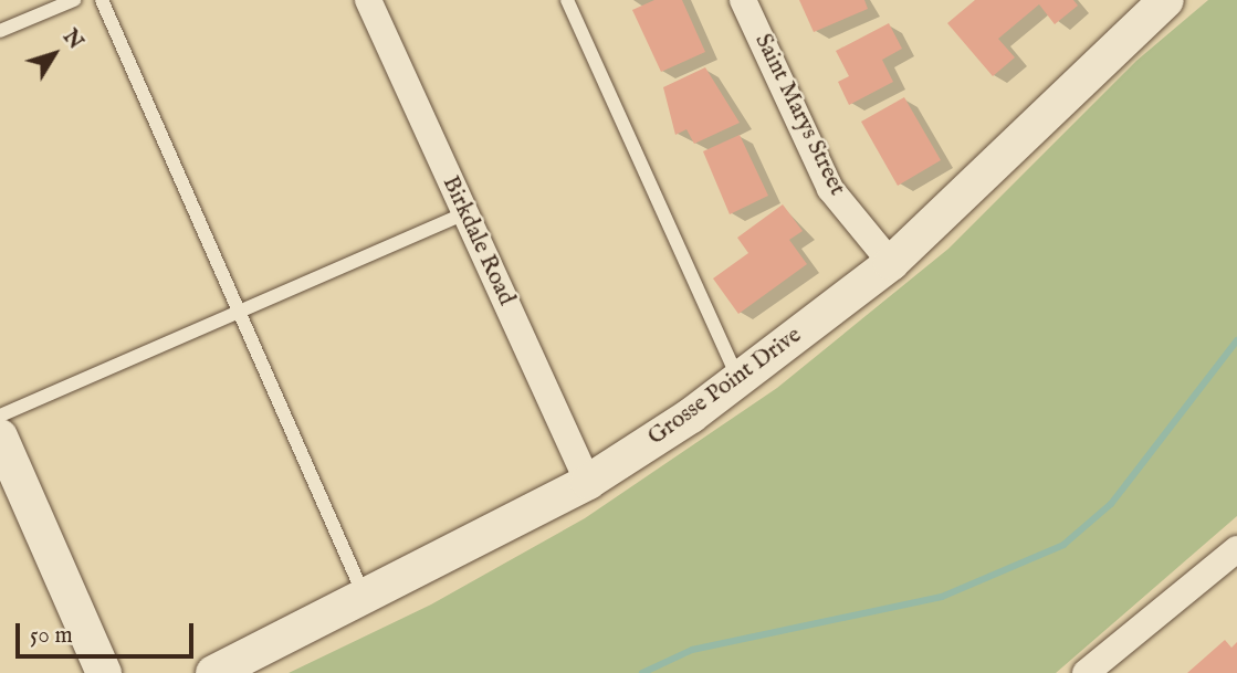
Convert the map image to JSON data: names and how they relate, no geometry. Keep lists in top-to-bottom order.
{
  "streets": {
    "street": ["Saint Marys Street", "Birkdale Road", "Grosse Point Drive"]
  },
  "crossings": [
    ["Saint Marys Street", "Grosse Point Drive"],
    ["Birkdale Road", "Grosse Point Drive"]
  ],
  "scale_bar": "50 m",
  "north": "top right"
}
